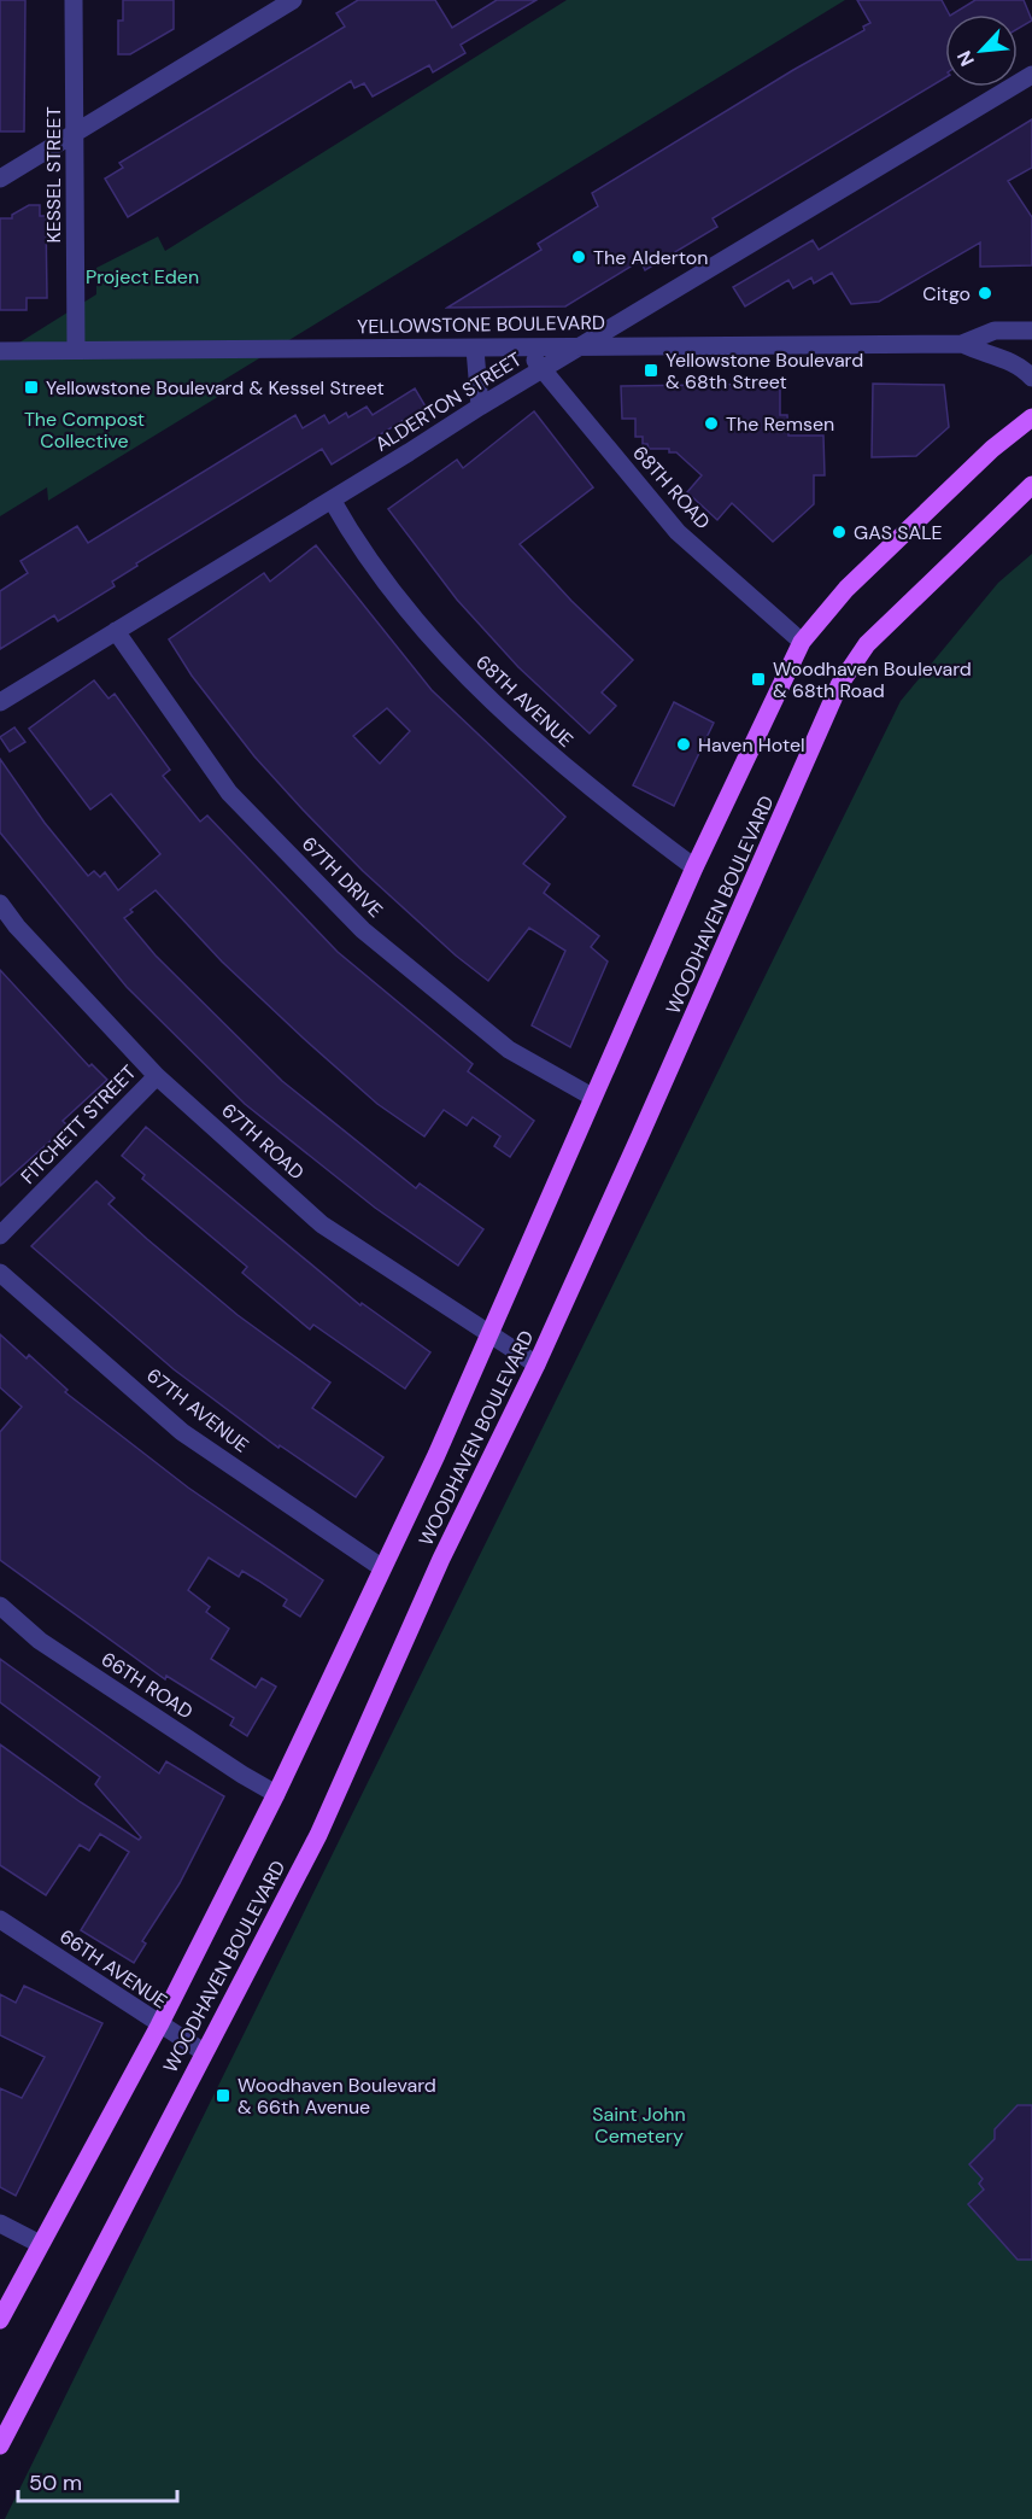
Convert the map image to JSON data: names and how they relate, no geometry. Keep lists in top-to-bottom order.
{
  "streets": {
    "main road": ["WOODHAVEN BOULEVARD"],
    "street": [
      "KESSEL STREET",
      "YELLOWSTONE BOULEVARD",
      "ALDERTON STREET",
      "68TH ROAD",
      "68TH AVENUE",
      "67TH DRIVE",
      "FITCHETT STREET",
      "67TH ROAD",
      "67TH AVENUE",
      "66TH ROAD",
      "66TH AVENUE"
    ]
  },
  "crossings": [
    ["KESSEL STREET", "YELLOWSTONE BOULEVARD"],
    ["YELLOWSTONE BOULEVARD", "ALDERTON STREET"],
    ["YELLOWSTONE BOULEVARD", "68TH ROAD"],
    ["ALDERTON STREET", "68TH ROAD"],
    ["ALDERTON STREET", "68TH AVENUE"],
    ["ALDERTON STREET", "67TH DRIVE"],
    ["68TH ROAD", "WOODHAVEN BOULEVARD"],
    ["68TH AVENUE", "WOODHAVEN BOULEVARD"],
    ["67TH DRIVE", "WOODHAVEN BOULEVARD"],
    ["WOODHAVEN BOULEVARD", "67TH ROAD"],
    ["WOODHAVEN BOULEVARD", "67TH AVENUE"],
    ["WOODHAVEN BOULEVARD", "66TH ROAD"],
    ["WOODHAVEN BOULEVARD", "66TH AVENUE"],
    ["FITCHETT STREET", "67TH ROAD"]
  ],
  "parks": ["Project Eden", "The Compost Collective", "Saint John Cemetery"],
  "places": {
    "other": [
      "The Alderton",
      "Citgo",
      "The Remsen",
      "GAS SALE",
      "Haven Hotel"
    ],
    "transit": [
      "Yellowstone Boulevard & 68th Street",
      "Yellowstone Boulevard & Kessel Street",
      "Woodhaven Boulevard & 68th Road",
      "Woodhaven Boulevard & 66th Avenue"
    ]
  },
  "scale_bar": "50 m",
  "north": "bottom left"
}
